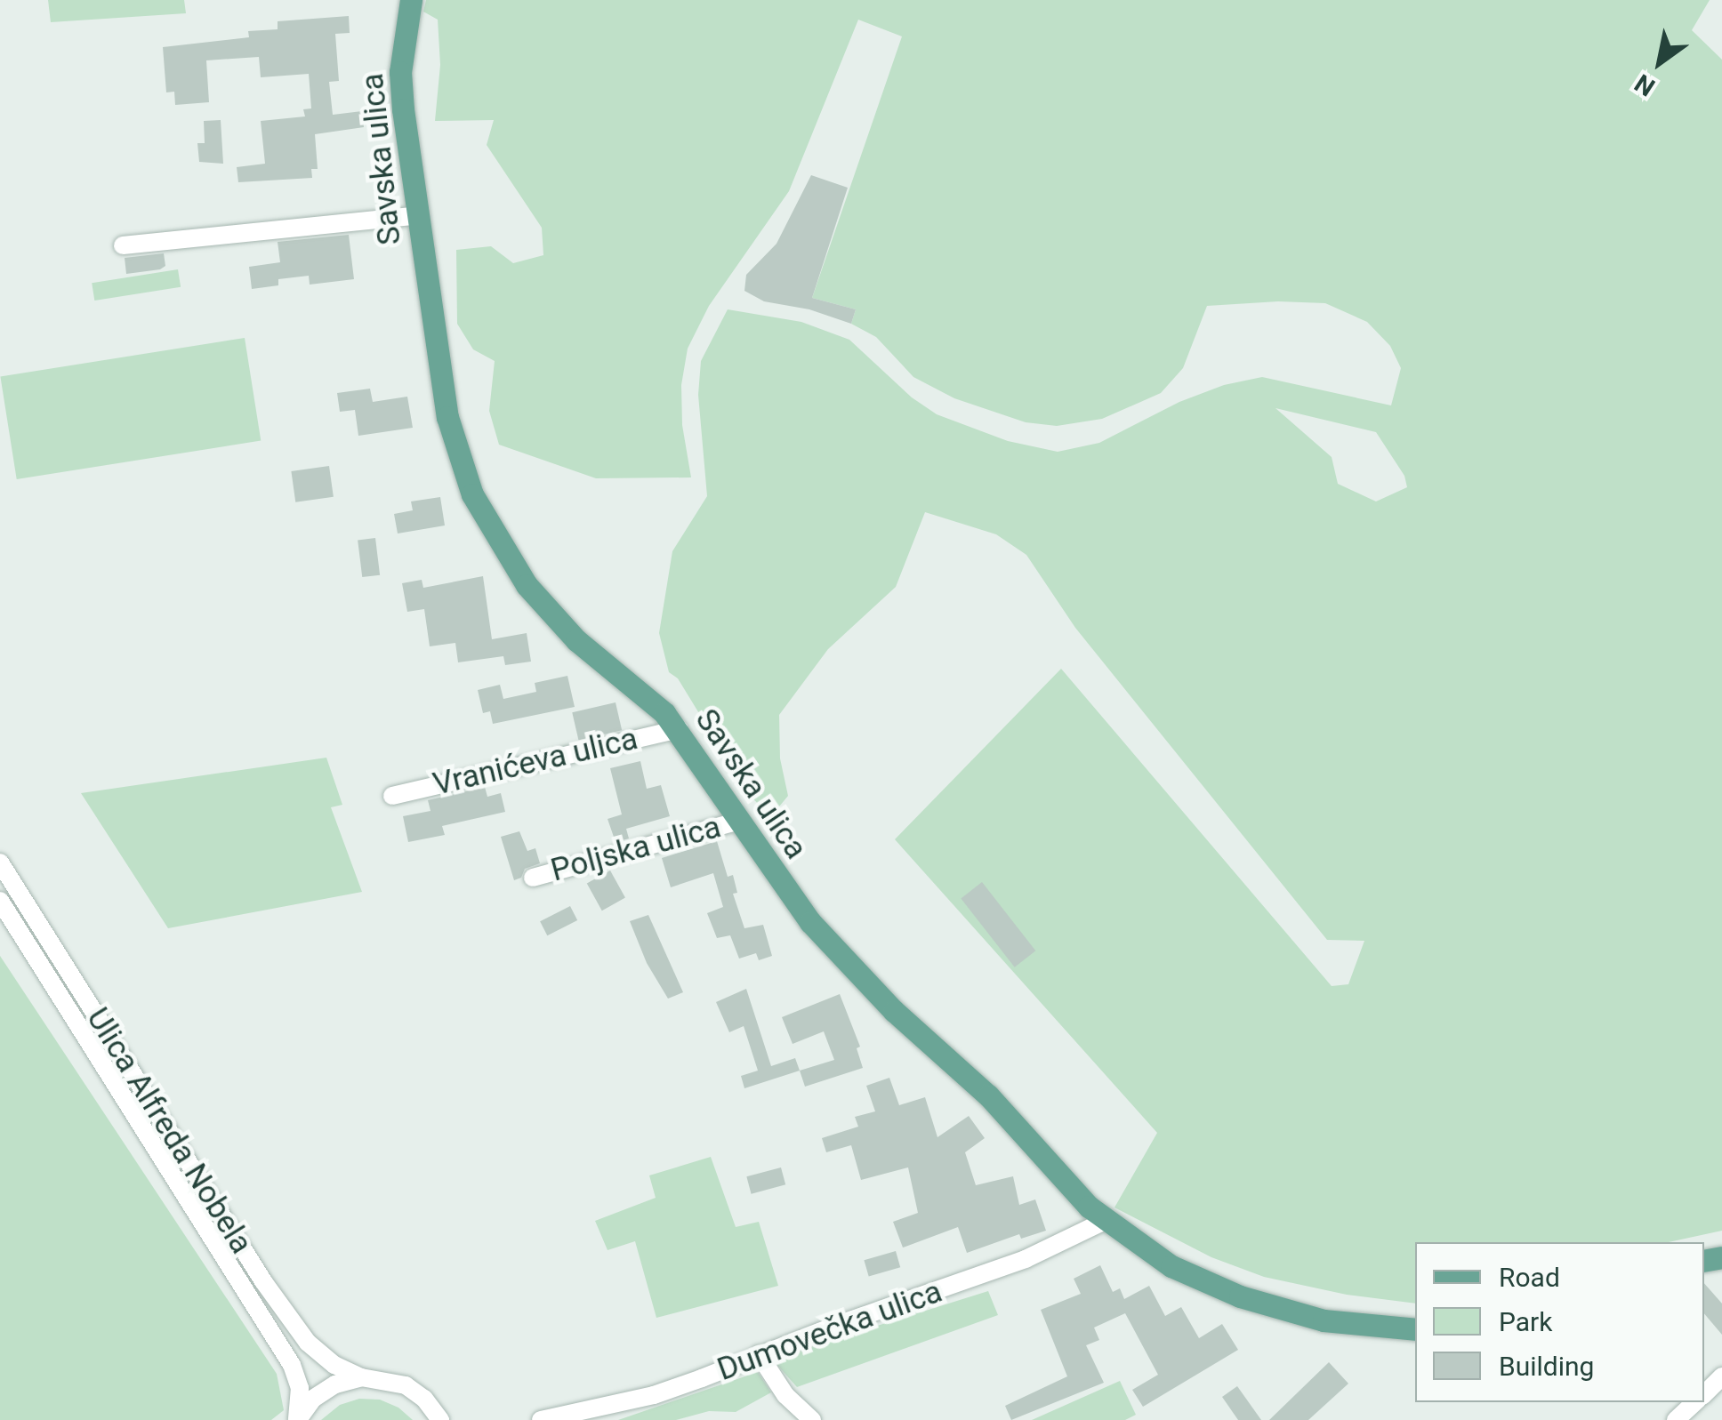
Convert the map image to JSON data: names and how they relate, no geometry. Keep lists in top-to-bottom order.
{
  "streets": {
    "main road": ["Savska ulica"],
    "street": [
      "Vranićeva ulica",
      "Poljska ulica",
      "Ulica Alfreda Nobela",
      "Dumovečka ulica"
    ]
  },
  "crossings": [
    ["Savska ulica", "Vranićeva ulica"],
    ["Savska ulica", "Poljska ulica"],
    ["Savska ulica", "Dumovečka ulica"]
  ],
  "legend": ["Road", "Park", "Building"],
  "north": "bottom left"
}
